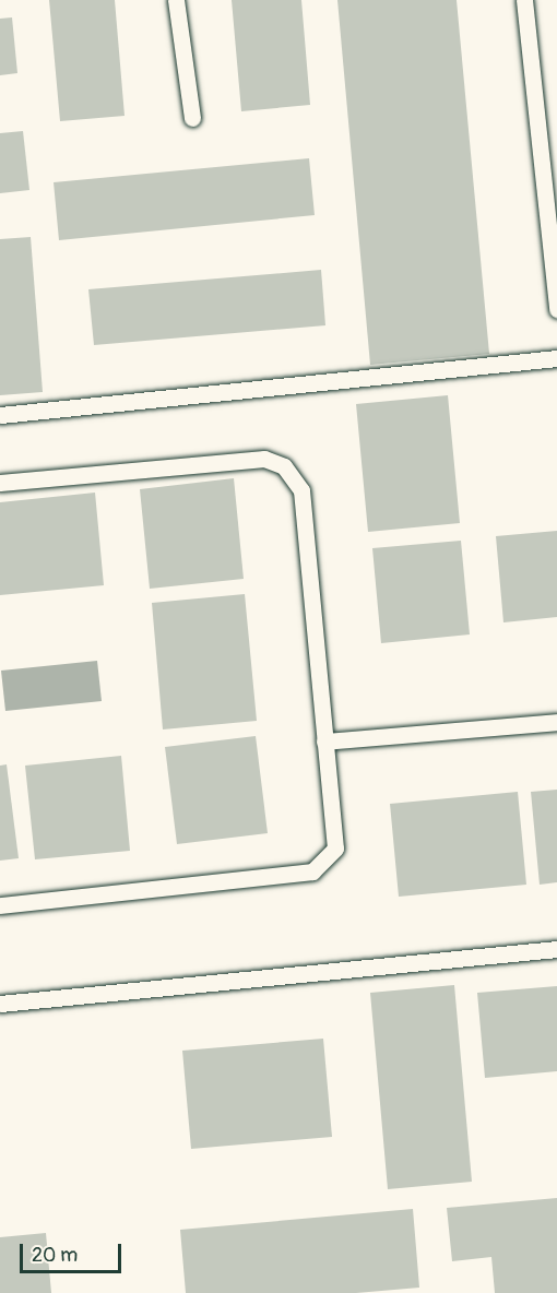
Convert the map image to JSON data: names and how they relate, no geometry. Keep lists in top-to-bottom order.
{
  "scale_bar": "20 m"
}
